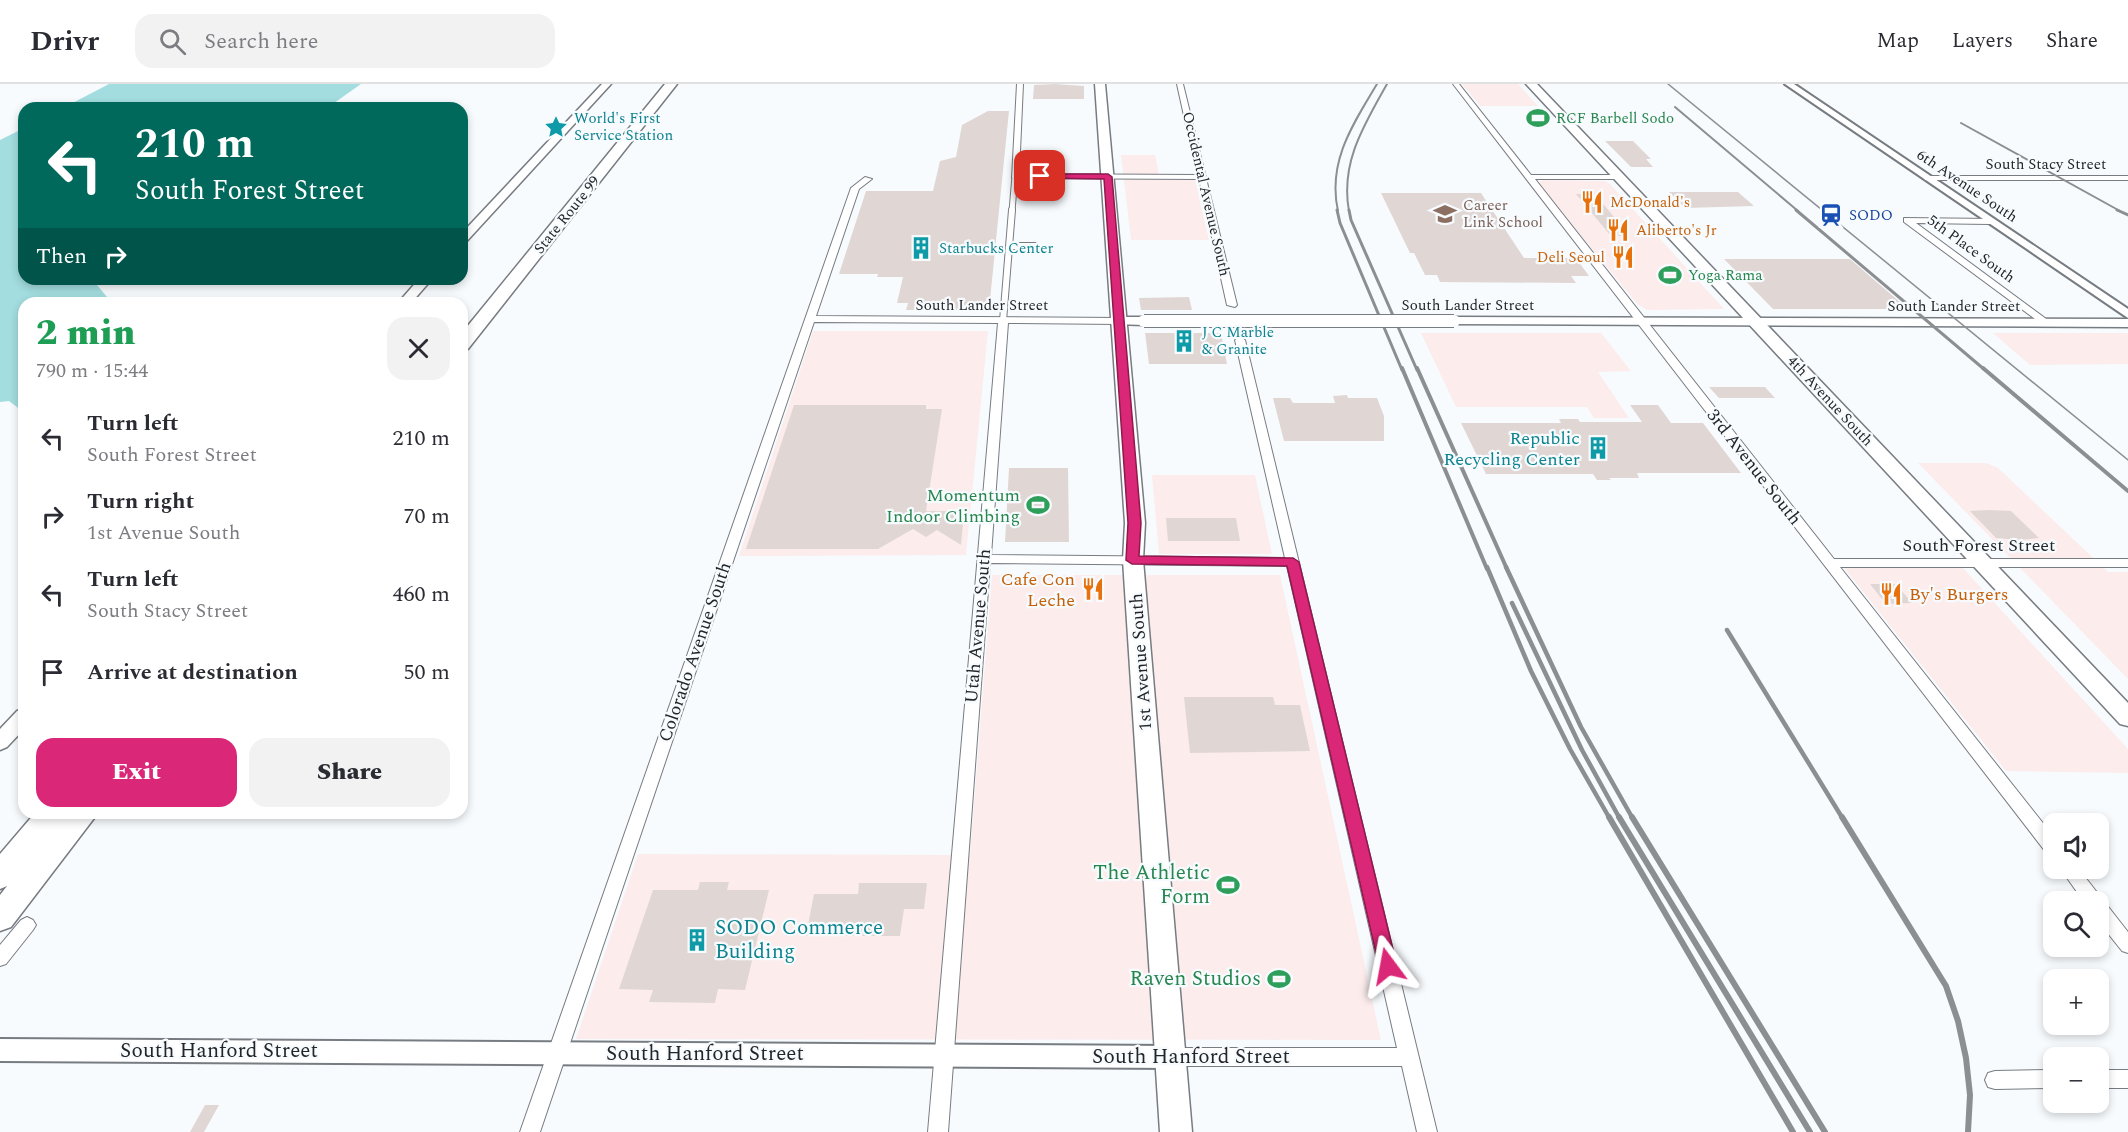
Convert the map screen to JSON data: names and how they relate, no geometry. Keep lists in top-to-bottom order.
{
  "streets": {
    "highway": ["State Route 99"],
    "main road": ["South Lander Street", "4th Avenue South", "1st Avenue South"],
    "street": [
      "South Stacy Street",
      "6th Avenue South",
      "Occidental Avenue South",
      "5th Place South",
      "3rd Avenue South",
      "South Forest Street",
      "Utah Avenue South",
      "Colorado Avenue South",
      "South Hanford Street"
    ]
  },
  "crossings": [
    ["South Stacy Street", "6th Avenue South"],
    ["6th Avenue South", "5th Place South"],
    ["5th Place South", "South Lander Street"],
    ["South Lander Street", "4th Avenue South"],
    ["South Lander Street", "3rd Avenue South"],
    ["South Lander Street", "Utah Avenue South"],
    ["South Lander Street", "Colorado Avenue South"],
    ["South Lander Street", "1st Avenue South"],
    ["4th Avenue South", "South Forest Street"],
    ["3rd Avenue South", "South Forest Street"],
    ["Utah Avenue South", "South Hanford Street"],
    ["Colorado Avenue South", "South Hanford Street"],
    ["1st Avenue South", "South Hanford Street"]
  ],
  "places": {
    "sports": [
      "RCF Barbell Sodo",
      "Yoga Rama",
      "Momentum Indoor Climbing",
      "The Athletic Form",
      "Raven Studios"
    ],
    "place": ["World's First Service Station"],
    "restaurant": [
      "McDonald's",
      "Aliberto's Jr",
      "Deli Seoul",
      "Cafe Con Leche",
      "By's Burgers"
    ],
    "school or university": ["Career Link School"],
    "station": ["SODO"],
    "building": [
      "Starbucks Center",
      "J C Marble & Granite",
      "Republic Recycling Center",
      "SODO Commerce Building"
    ]
  },
  "page": {
    "header": "Drivr",
    "search": "Search here",
    "nav": ["Map", "Layers", "Share"],
    "turn": ["210 m", "South Forest Street"],
    "then": "Then",
    "heading": ["2 min", "790 m · 15:44"],
    "list": [
      {
        "name": "Turn left",
        "note": "South Forest Street",
        "value": "210 m"
      },
      {
        "name": "Turn right",
        "note": "1st Avenue South",
        "value": "70 m"
      },
      {
        "name": "Turn left",
        "note": "South Stacy Street",
        "value": "460 m"
      },
      {
        "name": "Arrive at destination",
        "value": "50 m"
      }
    ],
    "buttons": ["Exit", "Share"],
    "map_buttons": ["+", "−"]
  }
}
